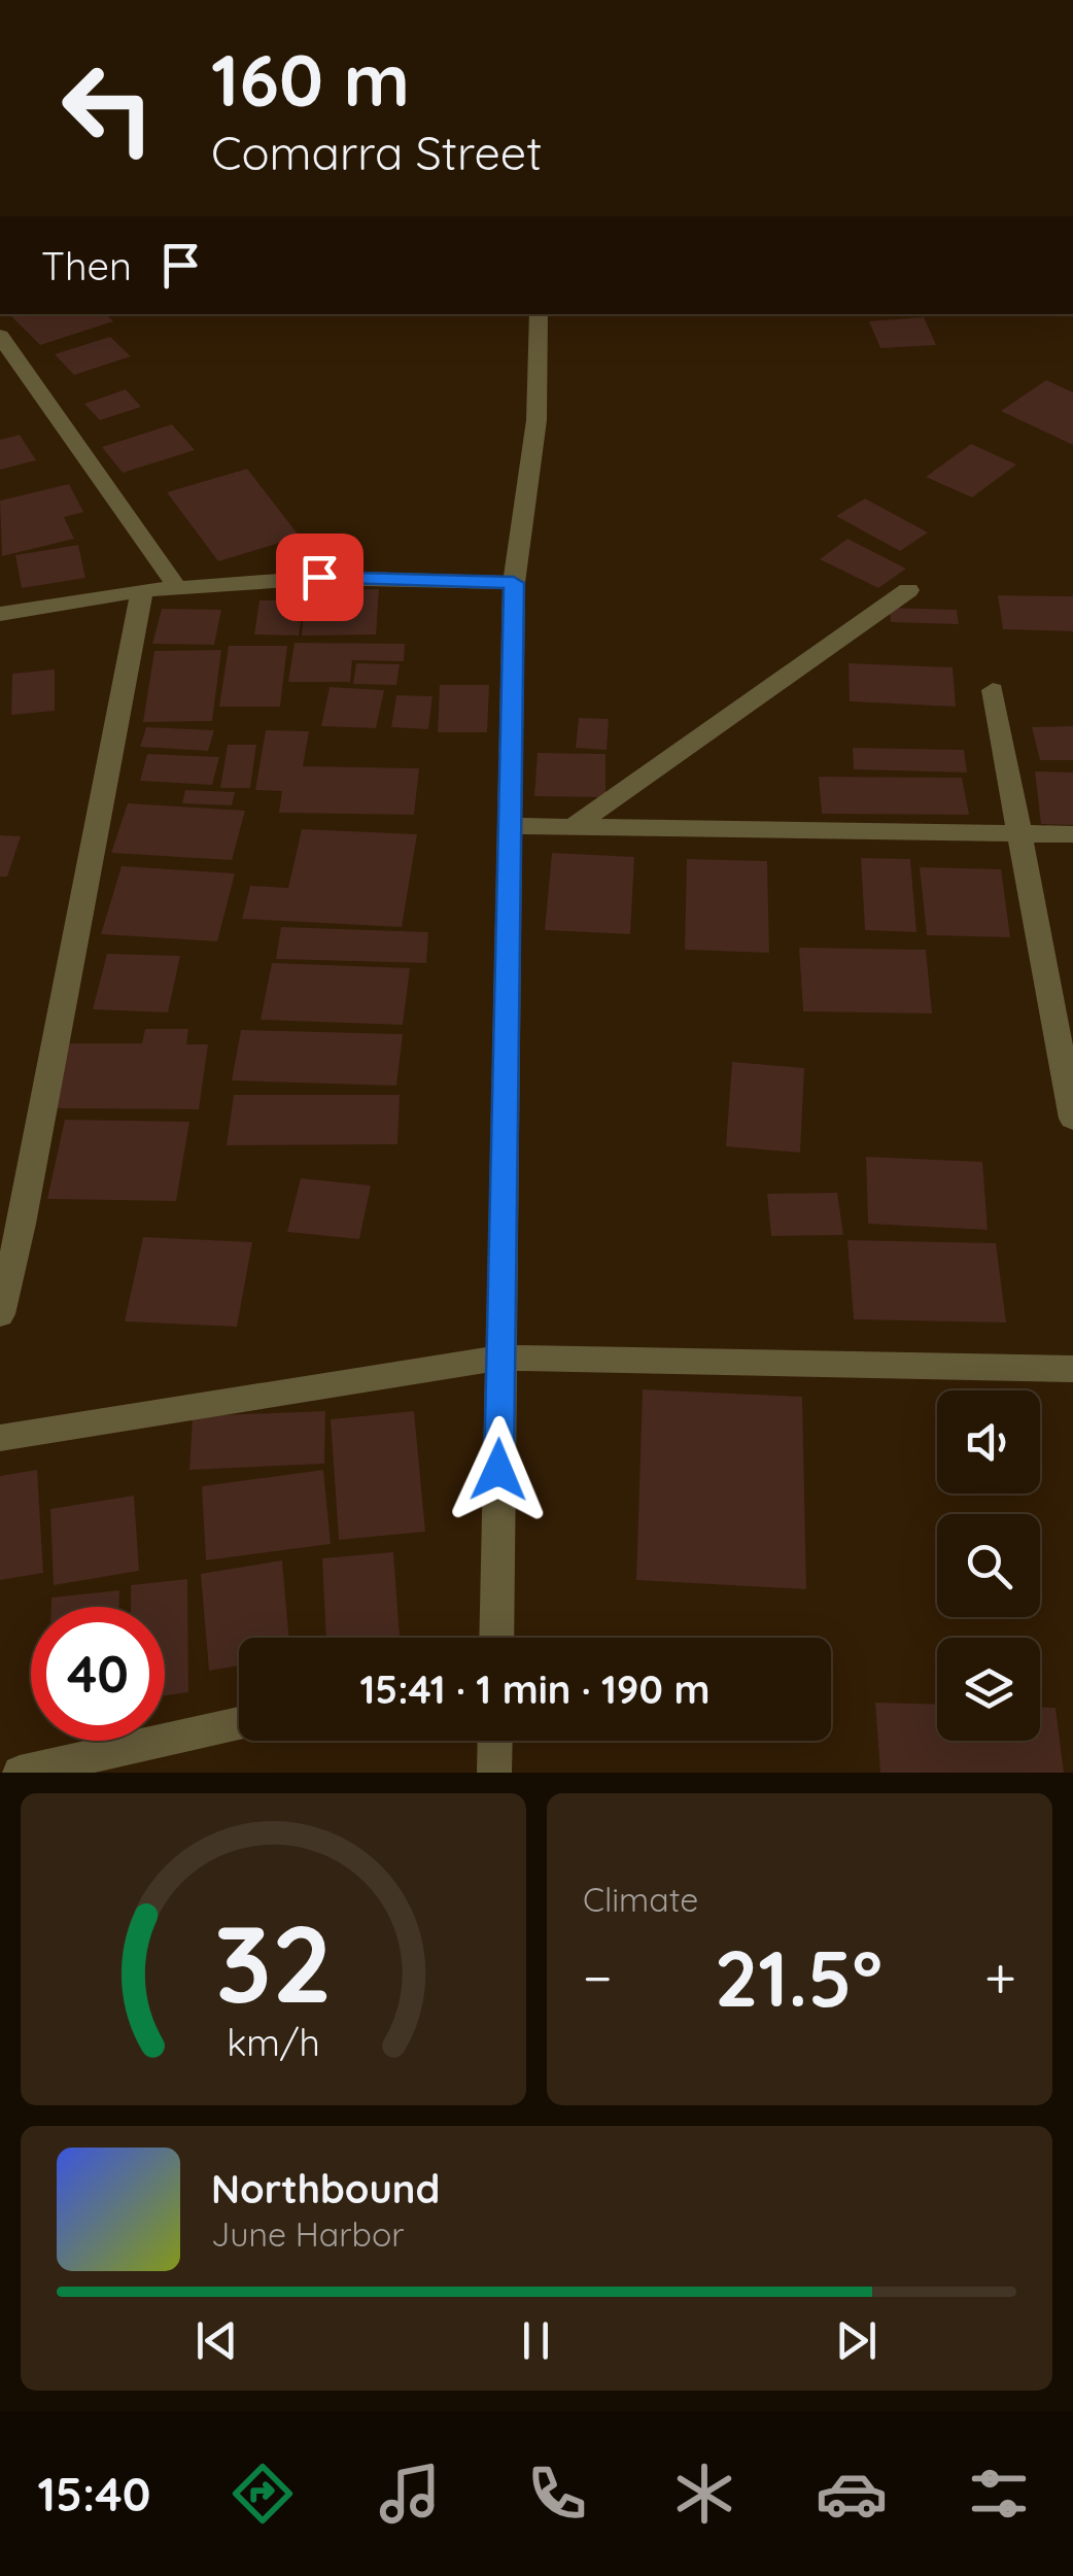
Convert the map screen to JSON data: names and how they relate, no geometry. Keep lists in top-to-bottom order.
{
  "page": {
    "turn": ["160 m", "Comarra Street"],
    "then": "Then",
    "limit": "40",
    "trip": "15:41 · 1 min · 190 m",
    "tile": "Climate",
    "heat": ["−", "21.5°", "+"],
    "song": ["Northbound", "June Harbor"],
    "tabs": "15:40",
    "gauge": ["32", "km/h"]
  }
}
